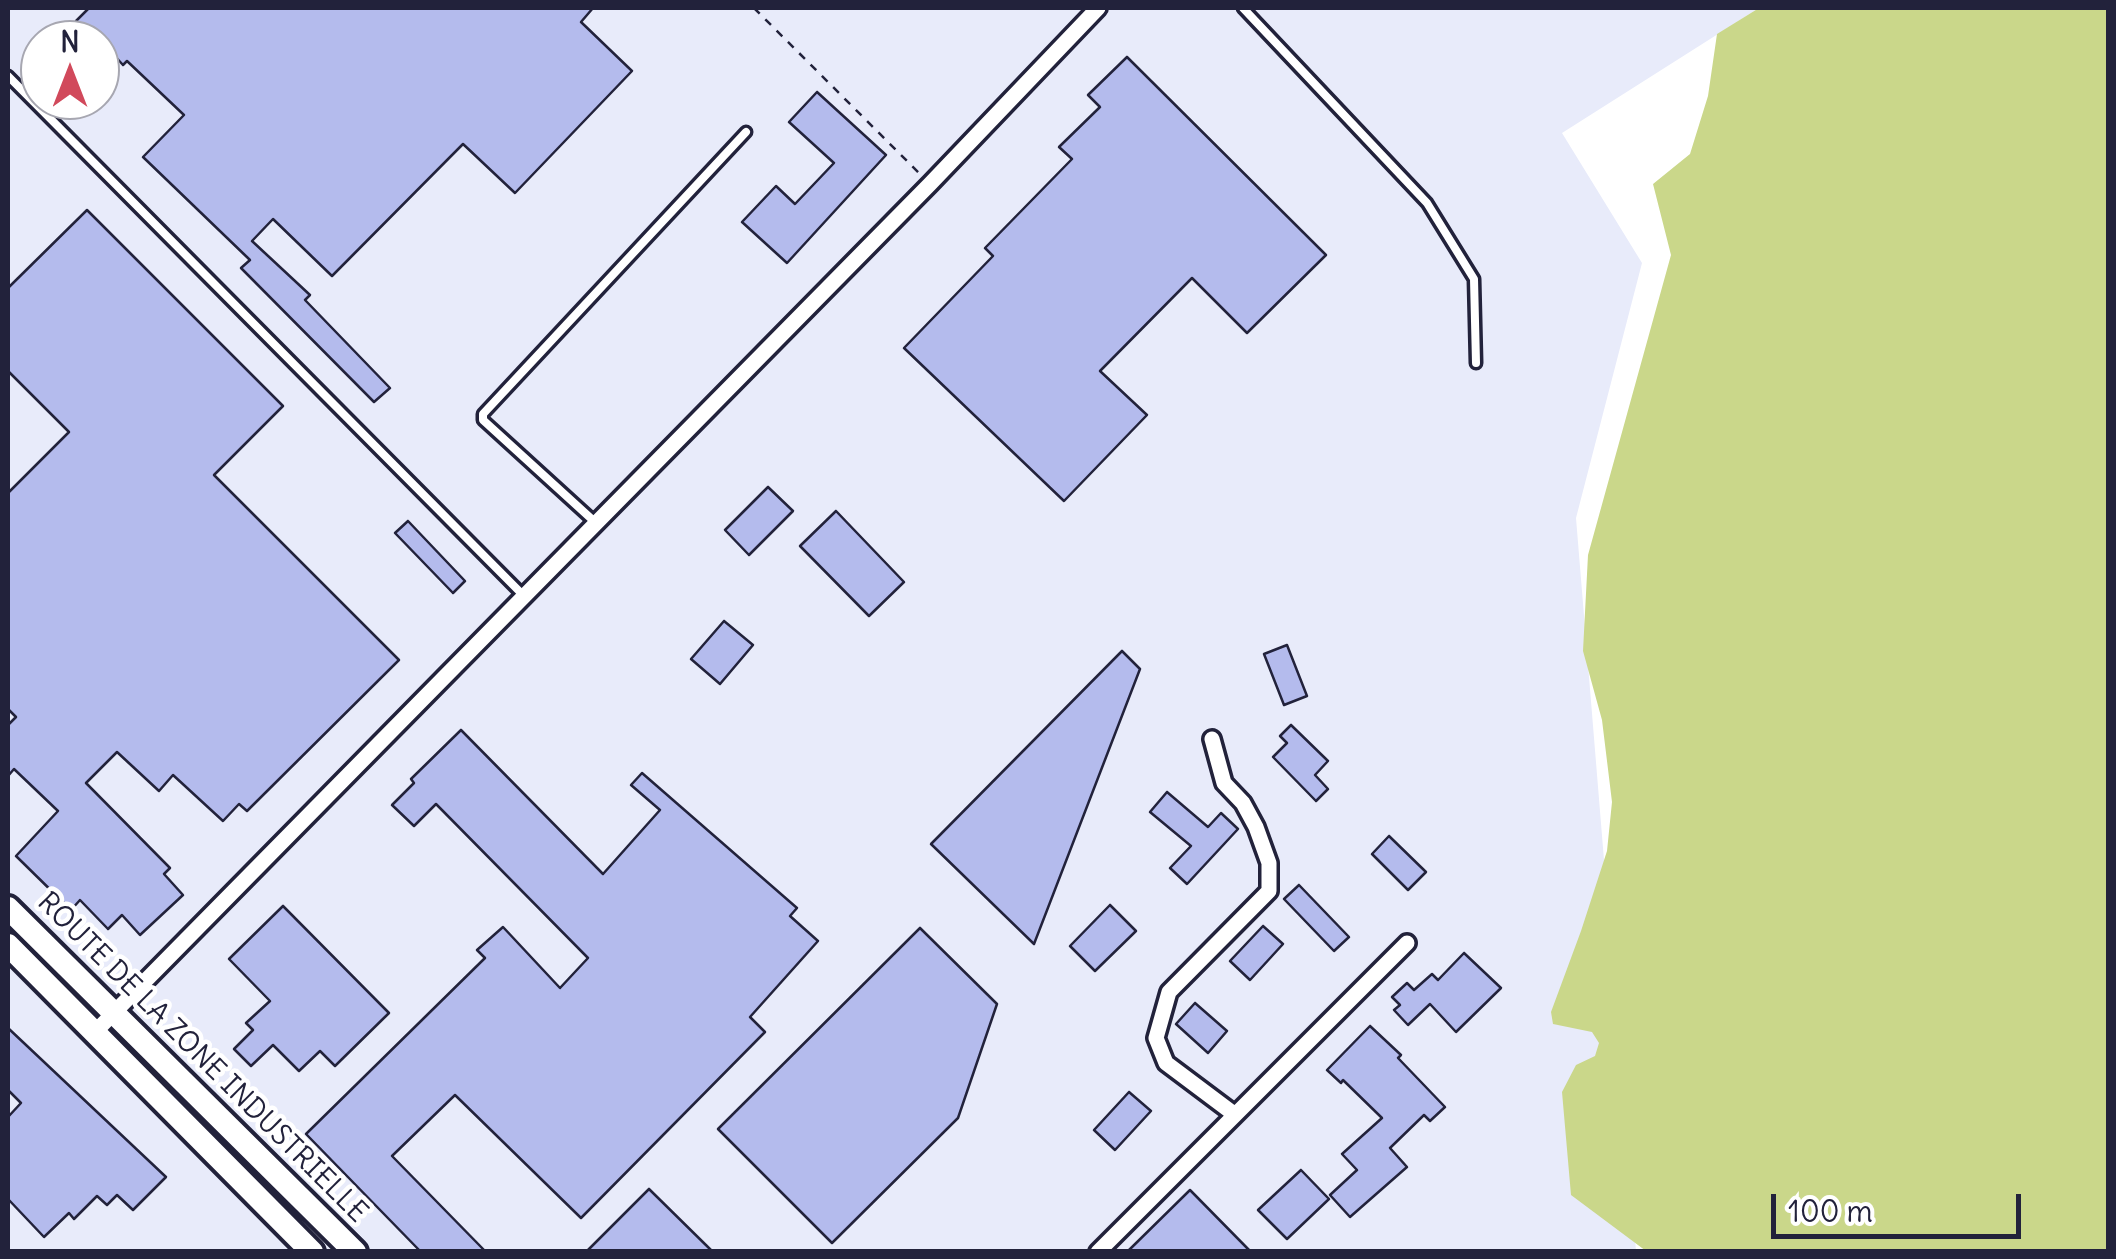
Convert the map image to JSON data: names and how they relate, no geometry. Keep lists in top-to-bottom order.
{
  "streets": {
    "main road": ["ROUTE DE LA ZONE INDUSTRIELLE"]
  },
  "scale_bar": "100 m",
  "north": "top"
}
